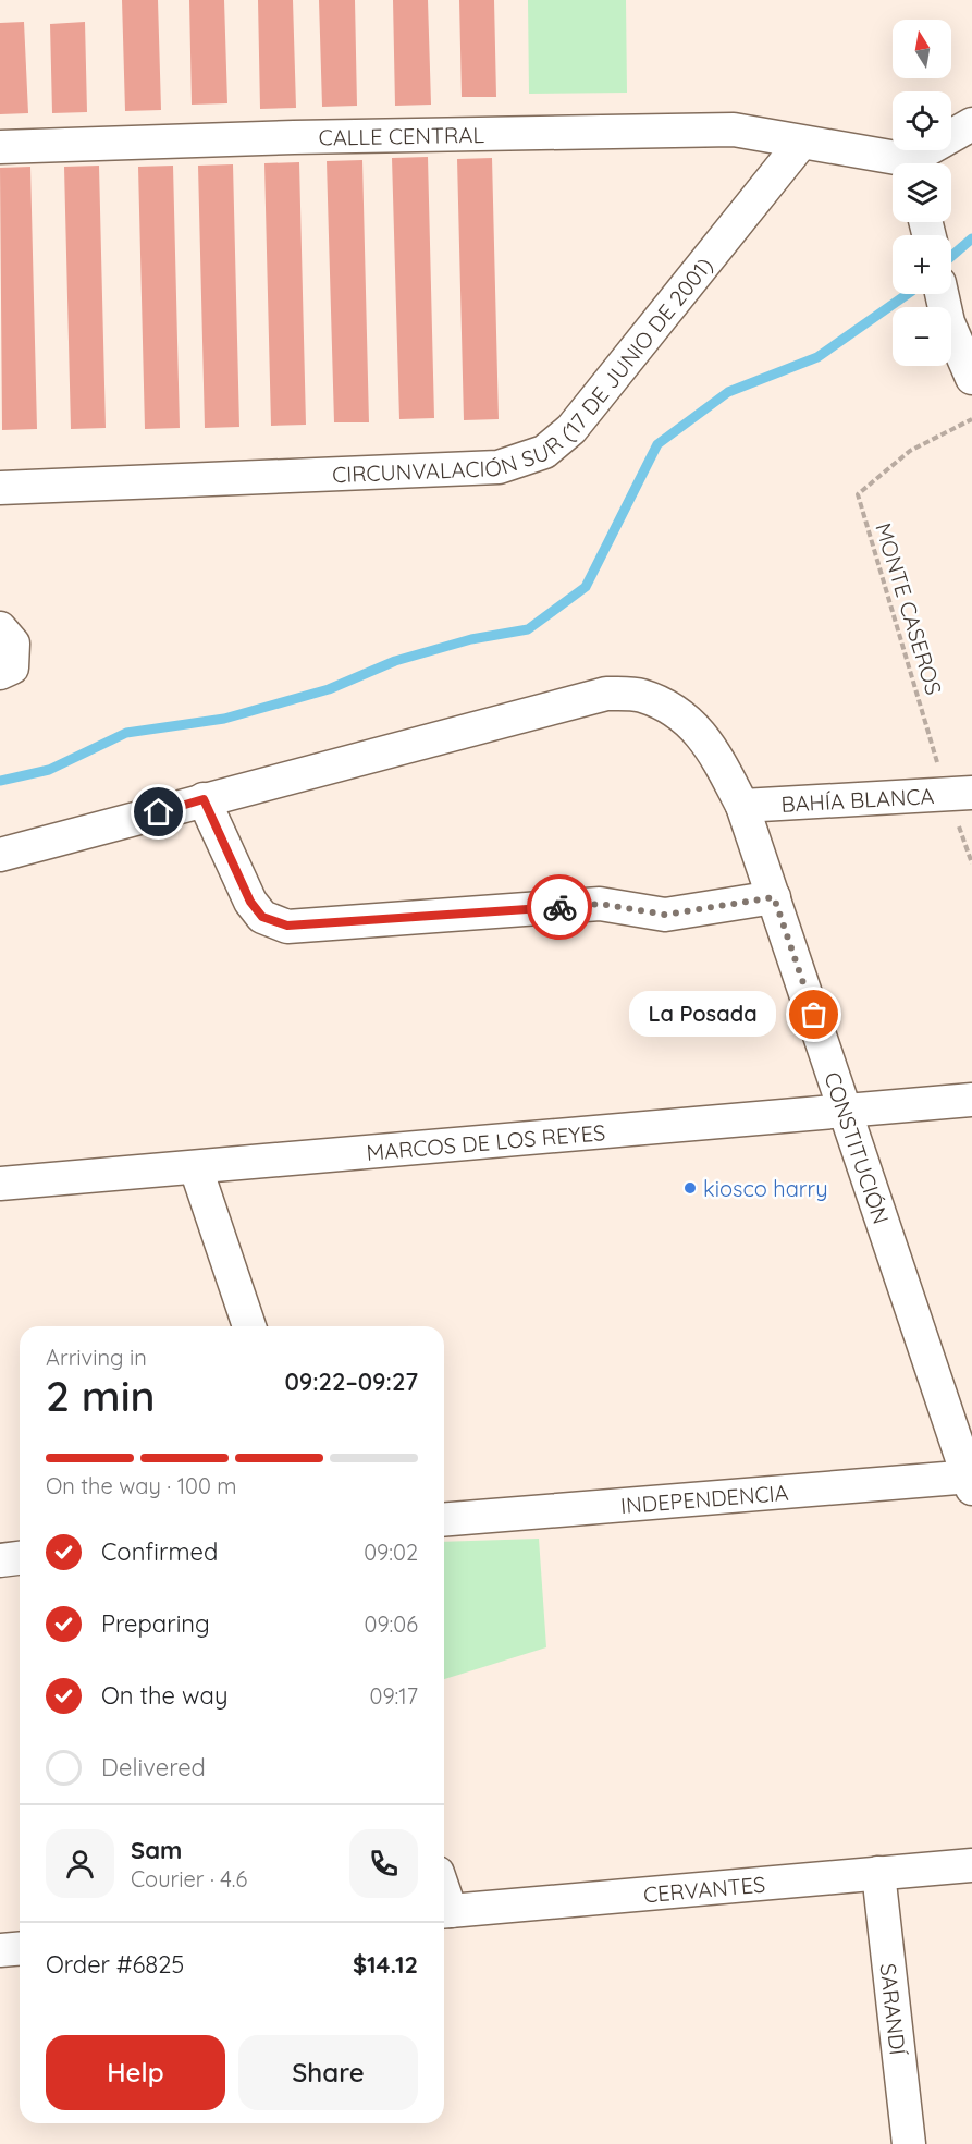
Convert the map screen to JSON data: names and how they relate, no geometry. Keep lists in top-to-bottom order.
{
  "streets": {
    "street": [
      "CALLE CENTRAL",
      "CIRCUNVALACIÓN SUR (17 DE JUNIO DE 2001)",
      "BAHÍA BLANCA",
      "MARCOS DE LOS REYES",
      "CONSTITUCIÓN",
      "INDEPENDENCIA",
      "CERVANTES",
      "SARANDÍ"
    ],
    "path": ["MONTE CASEROS"]
  },
  "crossings": [
    ["CALLE CENTRAL", "CIRCUNVALACIÓN SUR (17 DE JUNIO DE 2001)"],
    ["MONTE CASEROS", "BAHÍA BLANCA"],
    ["BAHÍA BLANCA", "CONSTITUCIÓN"],
    ["MARCOS DE LOS REYES", "CONSTITUCIÓN"],
    ["CONSTITUCIÓN", "INDEPENDENCIA"],
    ["CERVANTES", "SARANDÍ"]
  ],
  "places": ["La Posada", "kiosco harry"],
  "north": "top",
  "page": {
    "map_buttons": ["+", "−"],
    "bubble": "La Posada",
    "heading": ["2 min", "Arriving in", "09:22–09:27"],
    "panel": [
      "Sam",
      "Courier · 4.6",
      "Order #6825",
      "$14.12"
    ],
    "bar": "On the way · 100 m",
    "list": [
      ["Confirmed", "09:02"],
      ["Preparing", "09:06"],
      ["On the way", "09:17"],
      "Delivered"
    ],
    "buttons": ["Help", "Share"]
  }
}
